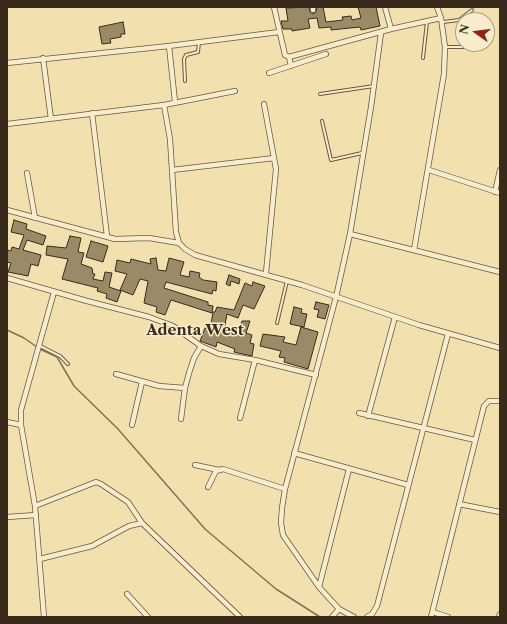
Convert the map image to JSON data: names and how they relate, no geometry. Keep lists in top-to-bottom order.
{
  "districts": ["Adenta West"],
  "north": "left"
}
